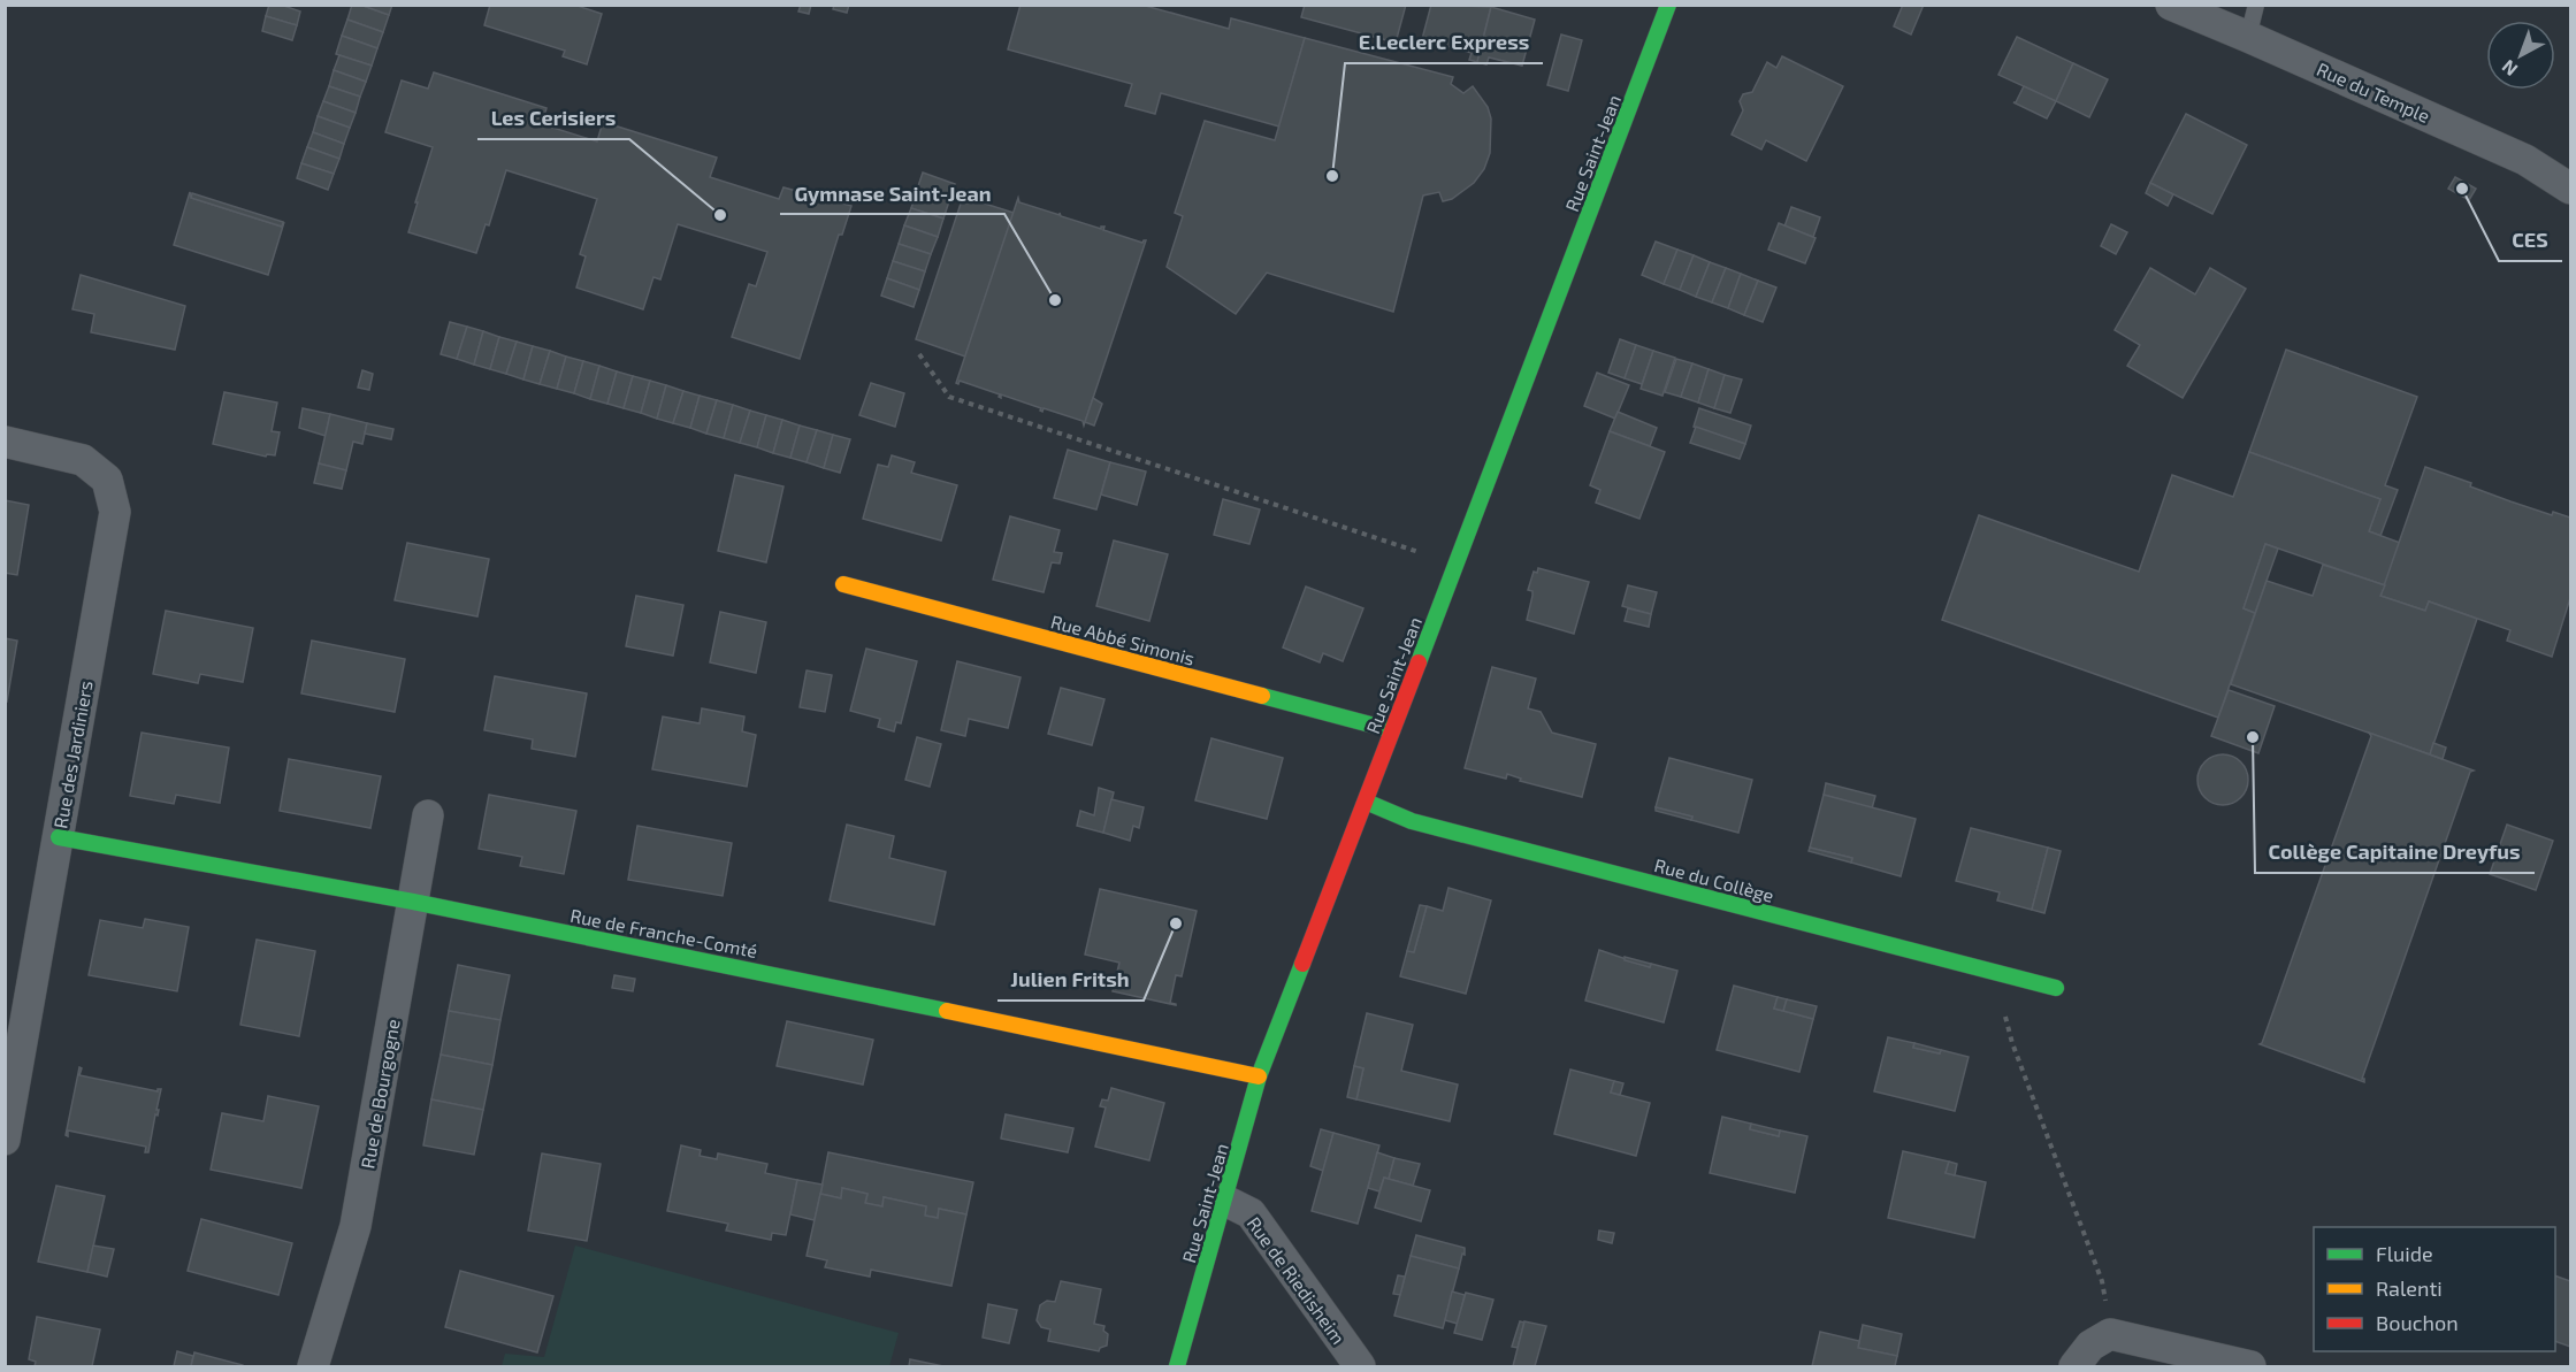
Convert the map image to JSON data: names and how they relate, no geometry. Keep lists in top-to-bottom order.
{
  "streets": {
    "street": [
      "Rue du Temple",
      "Rue Saint-Jean",
      "Rue Abbé Simonis",
      "Rue des Jardiniers",
      "Rue du Collège",
      "Rue de Franche-Comté",
      "Rue de Bourgogne",
      "Rue de Riedisheim"
    ]
  },
  "crossings": [
    ["Rue Saint-Jean", "Rue Abbé Simonis"],
    ["Rue Saint-Jean", "Rue du Collège"],
    ["Rue Saint-Jean", "Rue de Franche-Comté"],
    ["Rue Saint-Jean", "Rue de Riedisheim"],
    ["Rue des Jardiniers", "Rue de Franche-Comté"],
    ["Rue de Franche-Comté", "Rue de Bourgogne"]
  ],
  "places": [
    "E.Leclerc Express",
    "CES",
    "Les Cerisiers",
    "Gymnase Saint-Jean",
    "Collège Capitaine Dreyfus",
    "Julien Fritsh"
  ],
  "legend": ["Fluide", "Ralenti", "Bouchon"],
  "north": "bottom left"
}
